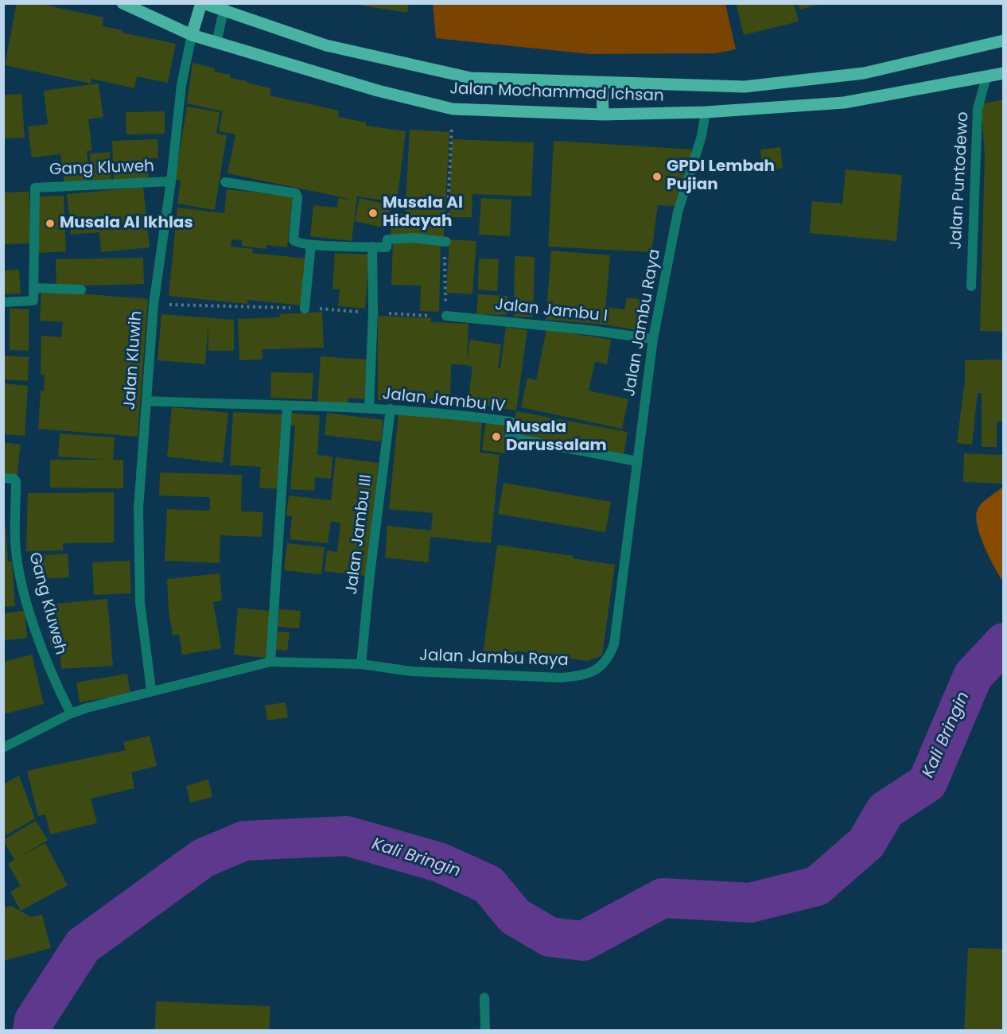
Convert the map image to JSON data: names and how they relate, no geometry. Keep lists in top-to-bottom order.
{
  "streets": {
    "main road": ["Jalan Mochammad Ichsan"],
    "street": [
      "Gang Kluweh",
      "Jalan Puntodewo",
      "Jalan Jambu I",
      "Jalan Jambu Raya",
      "Jalan Kluwih",
      "Jalan Jambu IV",
      "Jalan Jambu III"
    ]
  },
  "crossings": [
    ["Jalan Mochammad Ichsan", "Jalan Puntodewo"],
    ["Jalan Mochammad Ichsan", "Jalan Jambu Raya"],
    ["Jalan Mochammad Ichsan", "Jalan Kluwih"],
    ["Gang Kluweh", "Jalan Jambu Raya"],
    ["Gang Kluweh", "Jalan Kluwih"],
    ["Jalan Jambu I", "Jalan Jambu Raya"],
    ["Jalan Jambu Raya", "Jalan Kluwih"],
    ["Jalan Jambu Raya", "Jalan Jambu IV"],
    ["Jalan Jambu Raya", "Jalan Jambu III"],
    ["Jalan Kluwih", "Jalan Jambu IV"],
    ["Jalan Jambu IV", "Jalan Jambu III"]
  ],
  "water": ["Kali Bringin"],
  "places": [
    "GPDI Lembah Pujian",
    "Musala Al Hidayah",
    "Musala Al Ikhlas",
    "Musala Darussalam"
  ]
}
